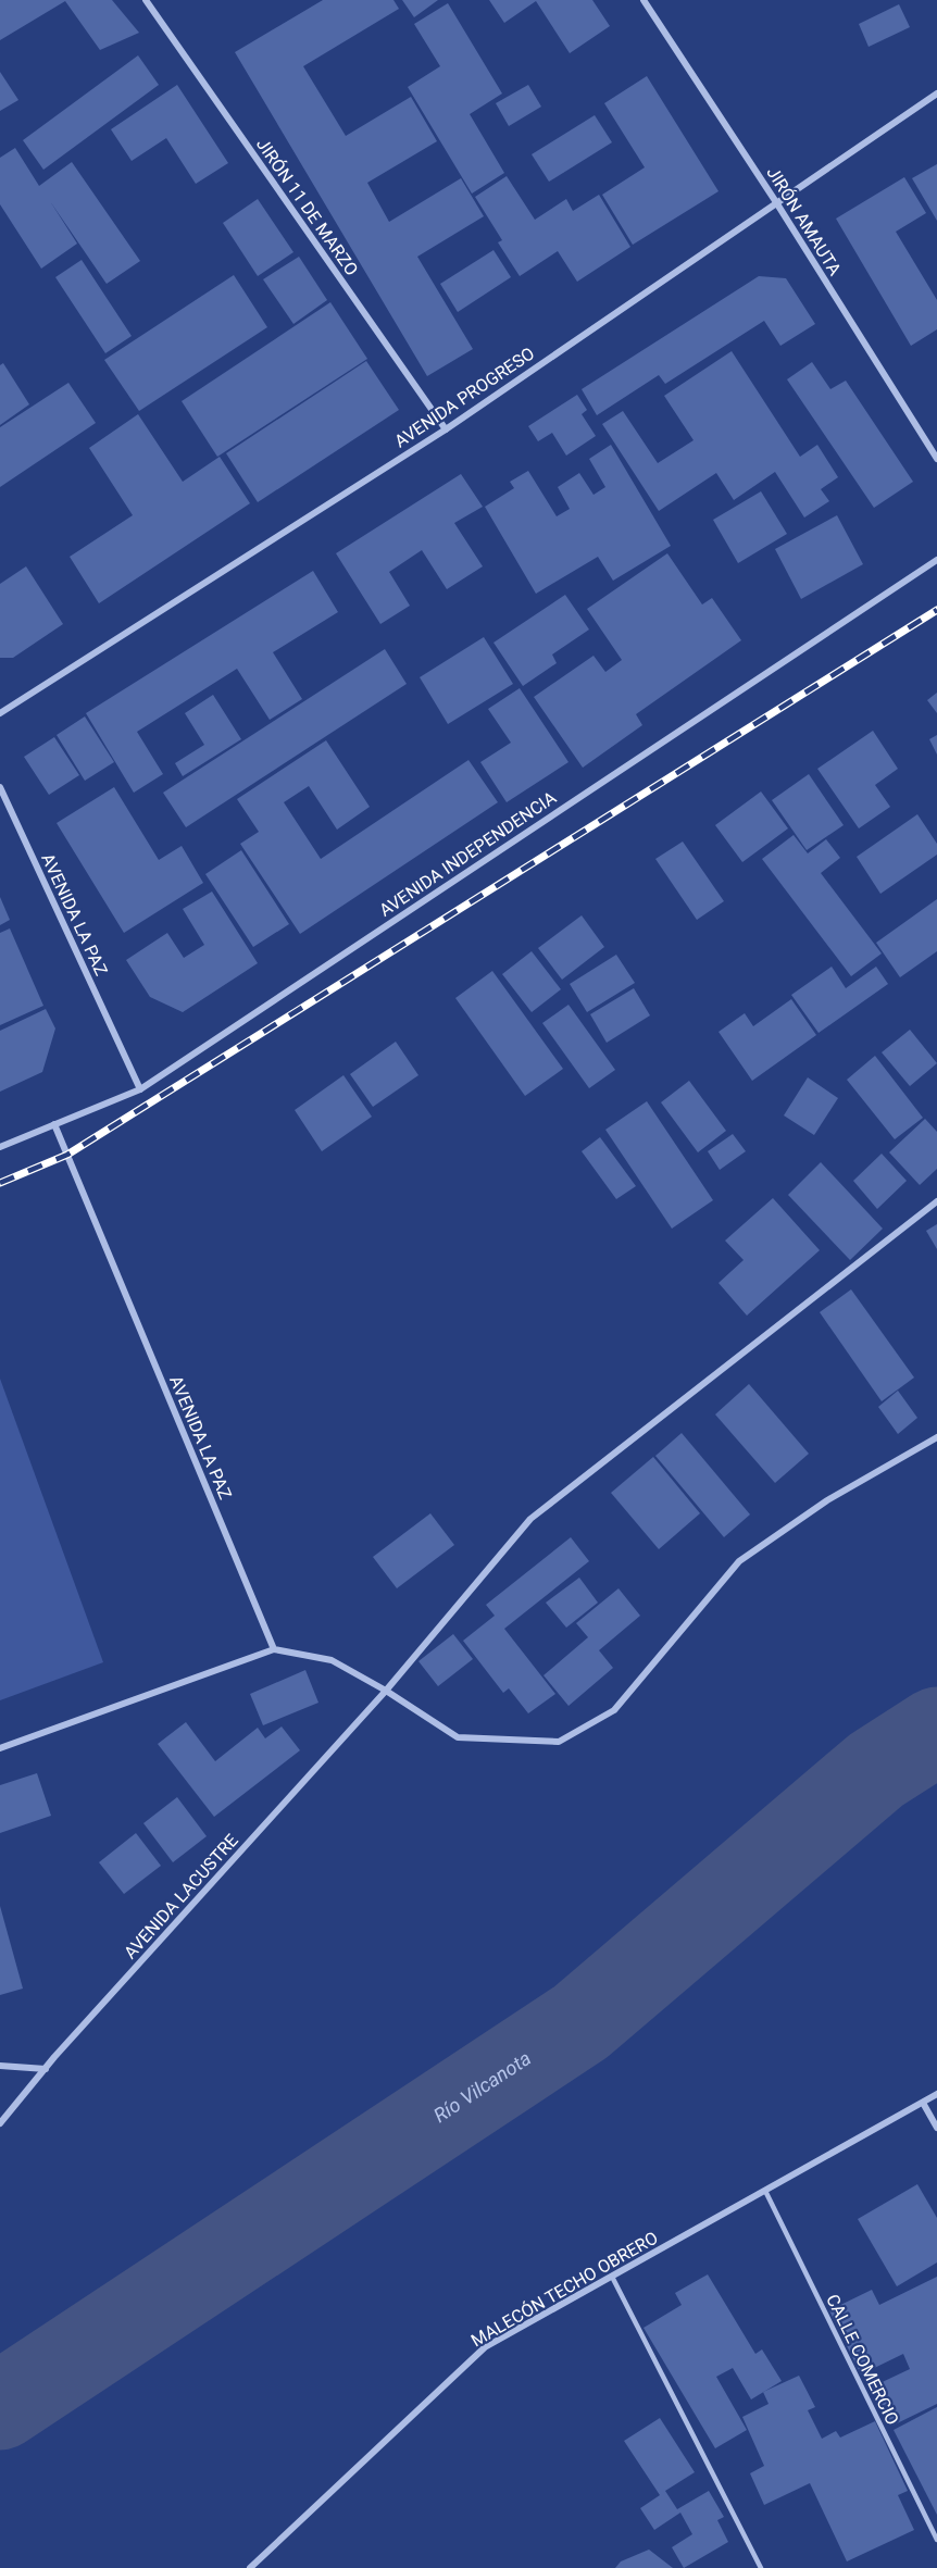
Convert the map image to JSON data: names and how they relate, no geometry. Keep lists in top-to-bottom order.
{
  "streets": {
    "street": [
      "JIRÓN 11 DE MARZO",
      "JIRÓN AMAUTA",
      "AVENIDA PROGRESO",
      "AVENIDA INDEPENDENCIA",
      "AVENIDA LA PAZ",
      "AVENIDA LACUSTRE",
      "MALECÓN TECHO OBRERO"
    ],
    "lane": ["CALLE COMERCIO"]
  },
  "crossings": [
    ["JIRÓN 11 DE MARZO", "AVENIDA PROGRESO"],
    ["JIRÓN AMAUTA", "AVENIDA PROGRESO"],
    ["AVENIDA INDEPENDENCIA", "AVENIDA LA PAZ"],
    ["MALECÓN TECHO OBRERO", "CALLE COMERCIO"]
  ],
  "water": ["Río Vilcanota"]
}
